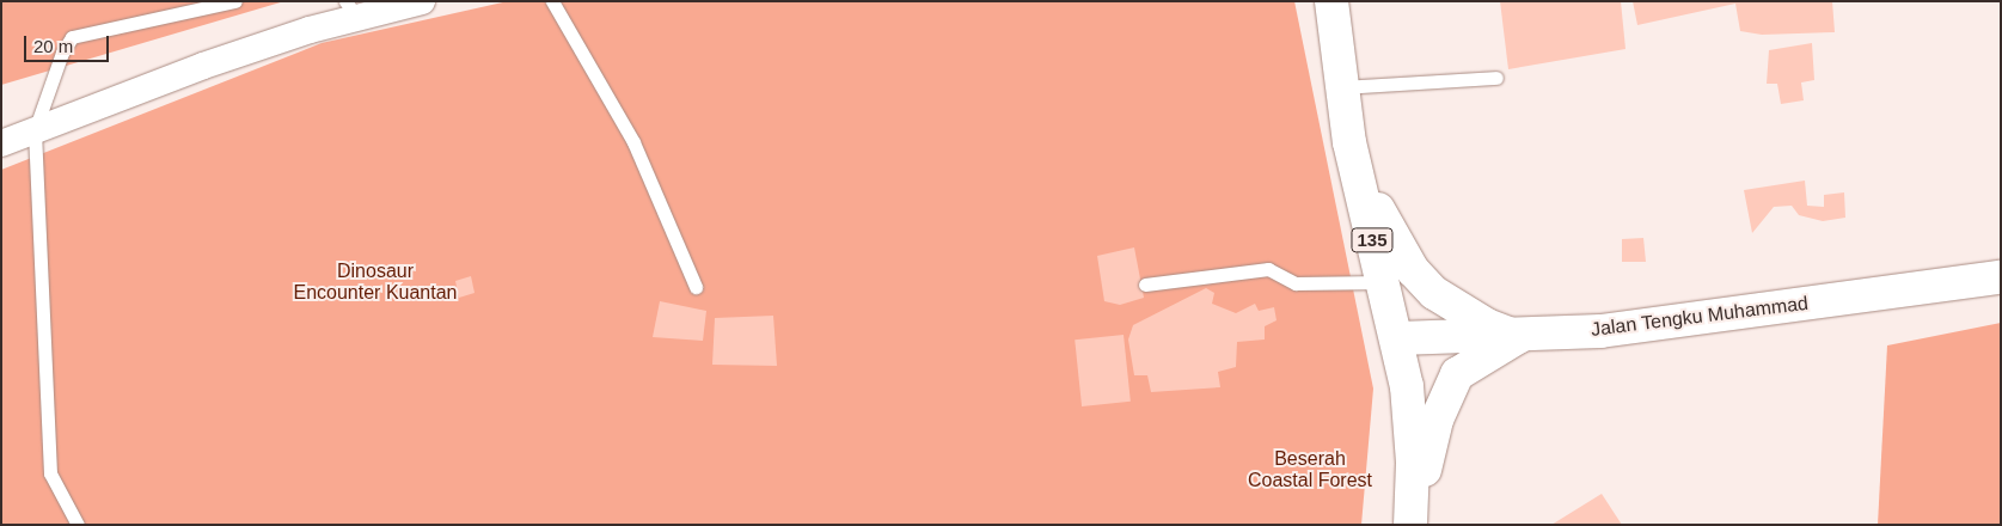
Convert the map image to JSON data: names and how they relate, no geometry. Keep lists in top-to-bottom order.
{
  "streets": {
    "main road": ["135", "Jalan Tengku Muhammad"]
  },
  "crossings": [
    ["135", "Jalan Tengku Muhammad"]
  ],
  "parks": ["Dinosaur Encounter Kuantan", "Beserah Coastal Forest"],
  "scale_bar": "20 m"
}
